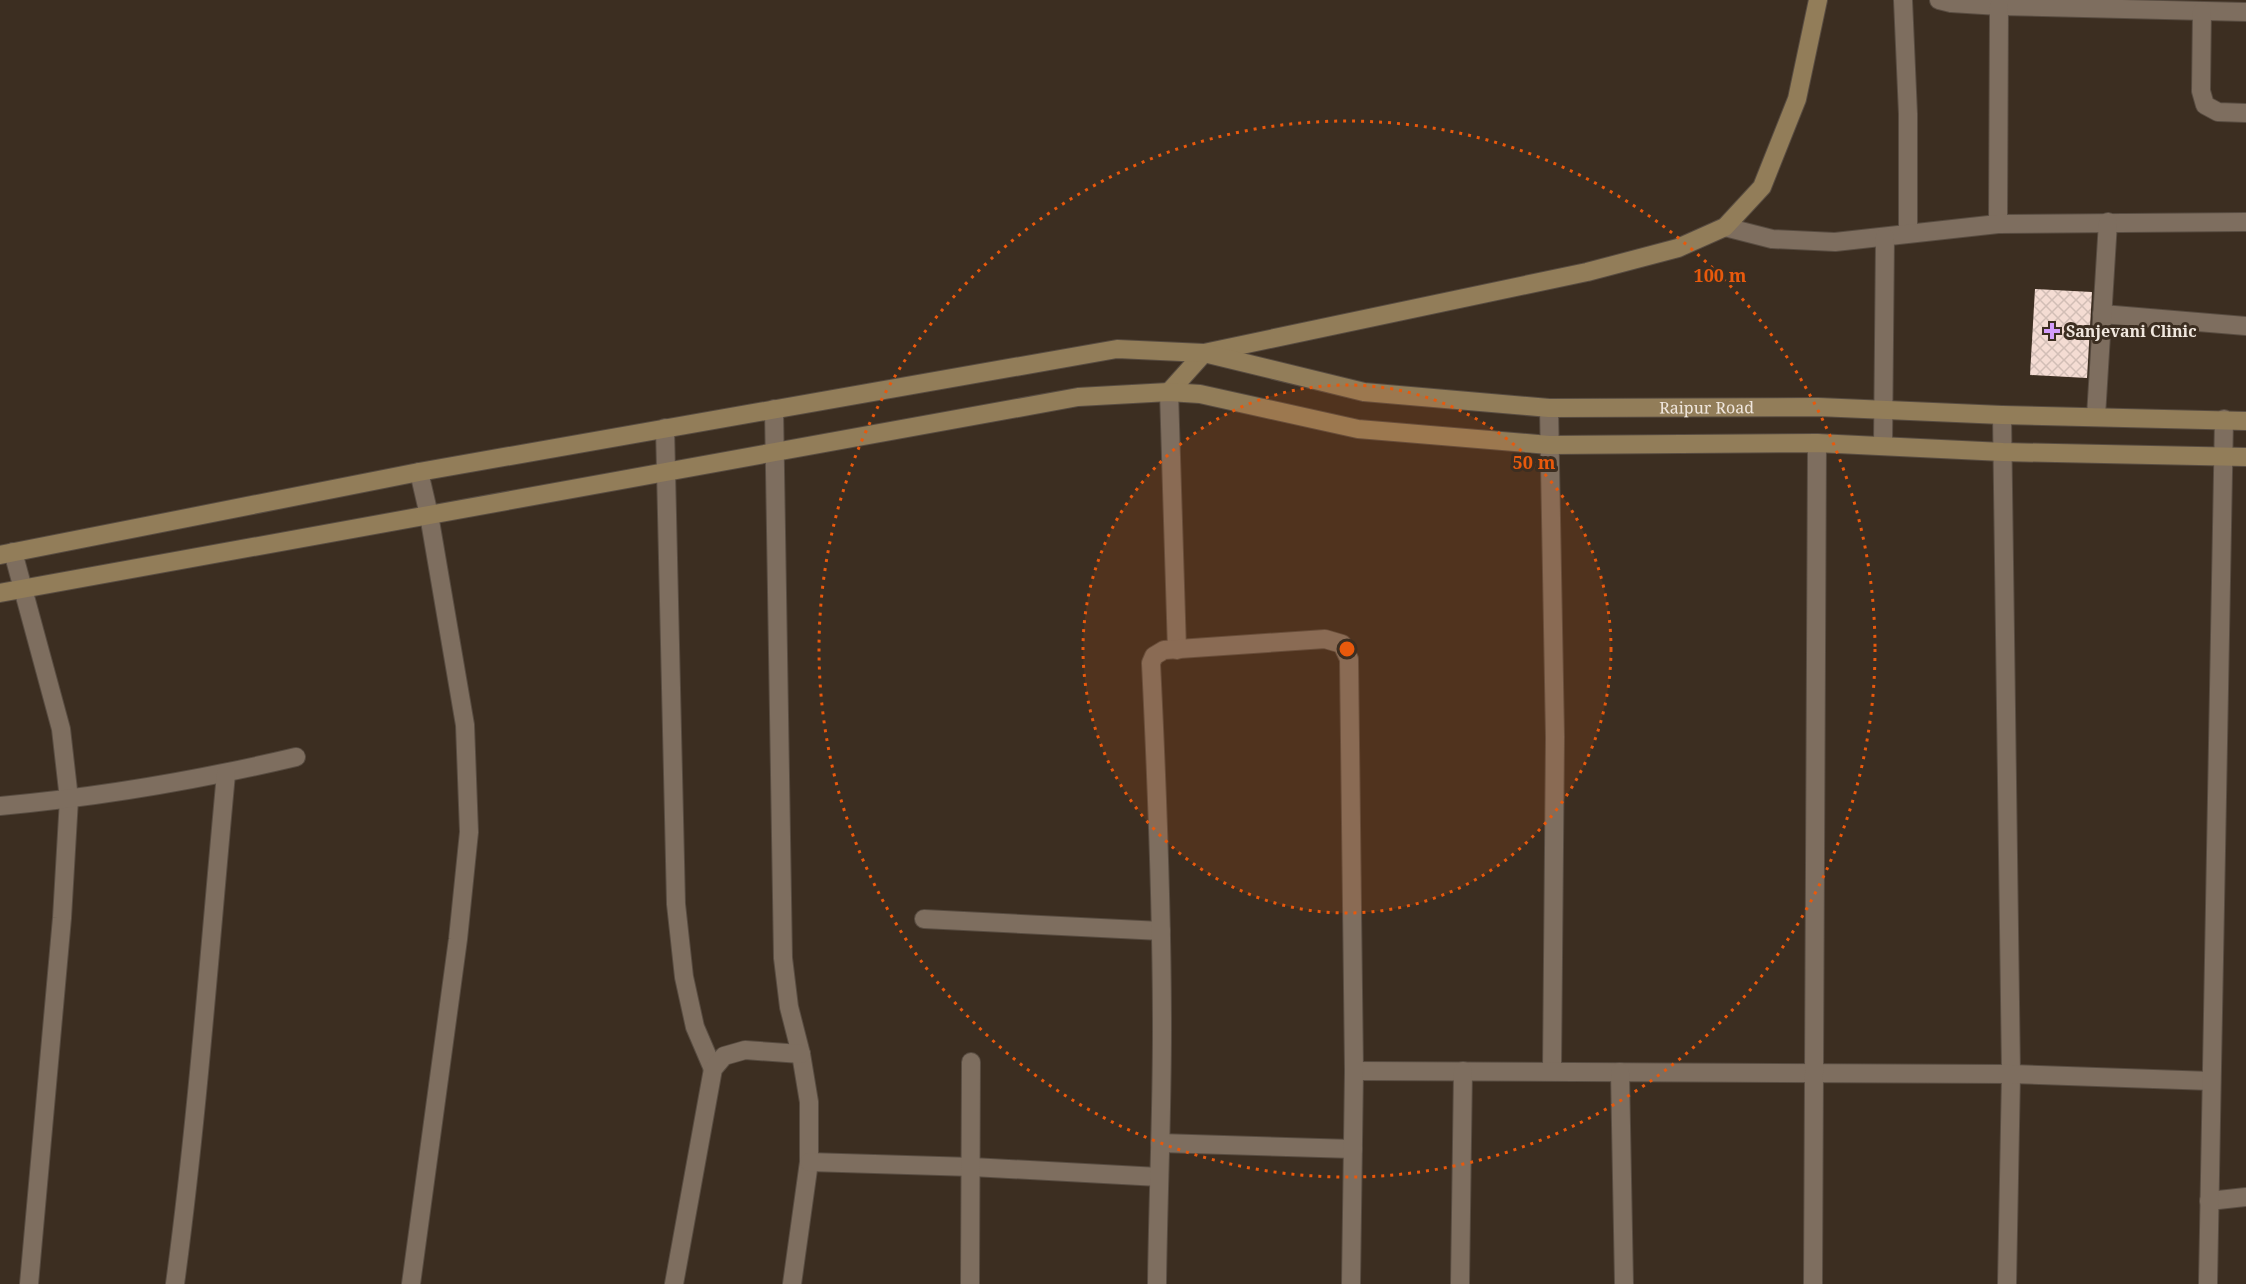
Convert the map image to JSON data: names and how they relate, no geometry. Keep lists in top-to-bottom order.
{
  "streets": {
    "main road": ["Raipur Road"]
  },
  "places": {
    "health": ["Sanjevani Clinic"]
  },
  "rings": ["100 m", "50 m"]
}
